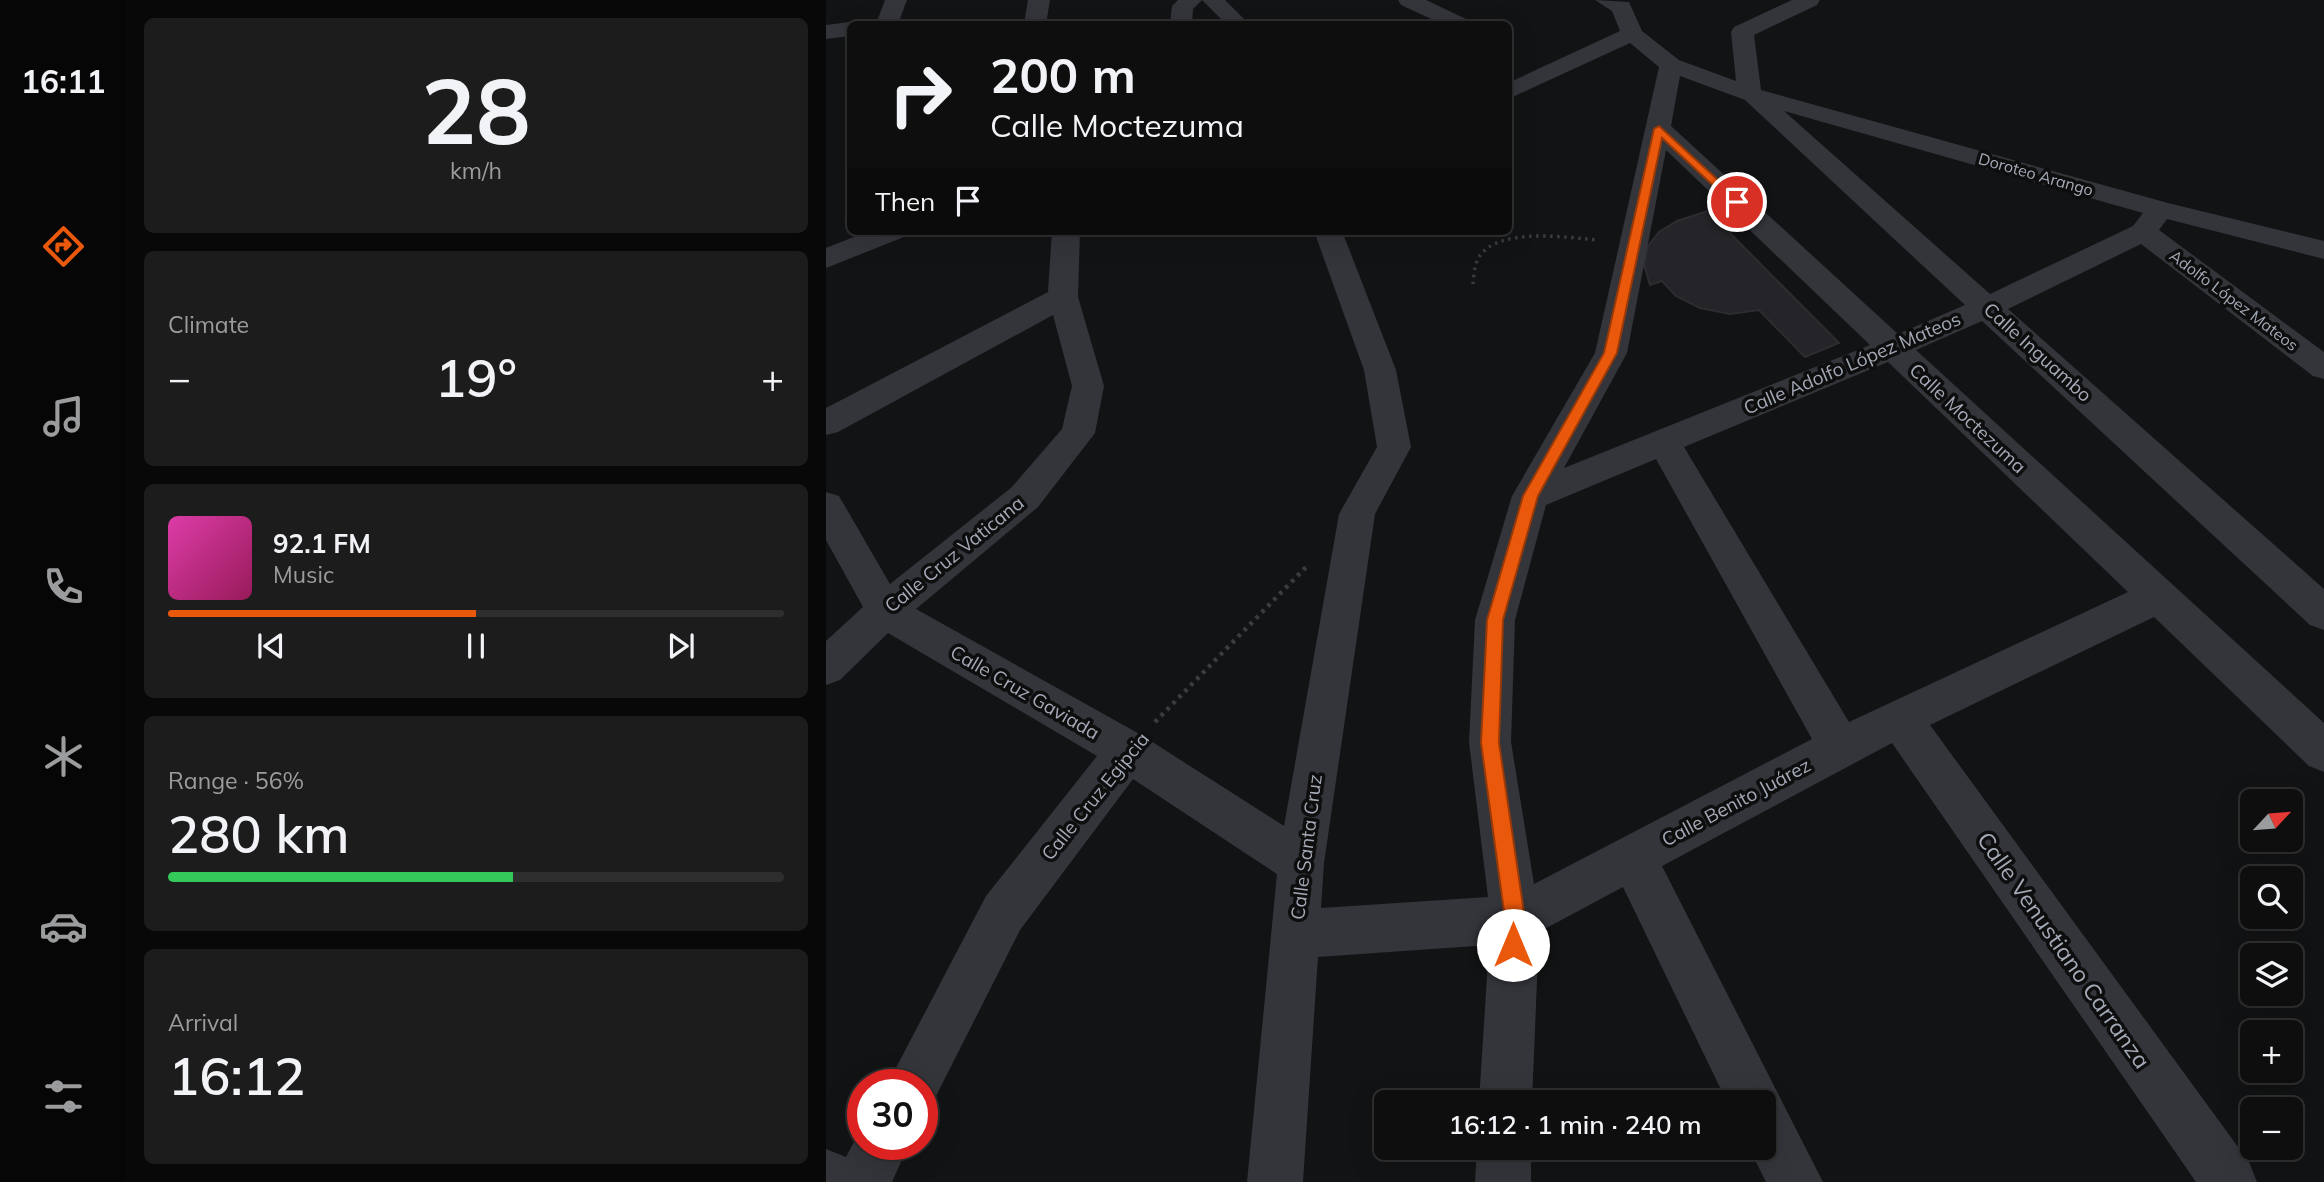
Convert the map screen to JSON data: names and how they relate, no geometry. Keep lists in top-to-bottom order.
{
  "streets": {
    "street": [
      "Doroteo Arango",
      "Adolfo López Mateos",
      "Calle Inguambo",
      "Calle Adolfo López Mateos",
      "Calle Moctezuma",
      "Calle Cruz Vaticana",
      "Calle Cruz Gaviada",
      "Calle Cruz Egipcia",
      "Calle Benito Juárez",
      "Calle Santa Cruz",
      "Calle Venustiano Carranza"
    ]
  },
  "crossings": [
    ["Doroteo Arango", "Adolfo López Mateos"],
    ["Doroteo Arango", "Calle Inguambo"],
    ["Doroteo Arango", "Calle Adolfo López Mateos"],
    ["Adolfo López Mateos", "Calle Adolfo López Mateos"],
    ["Calle Inguambo", "Calle Adolfo López Mateos"],
    ["Calle Adolfo López Mateos", "Calle Moctezuma"],
    ["Calle Moctezuma", "Calle Benito Juárez"],
    ["Calle Cruz Vaticana", "Calle Cruz Gaviada"],
    ["Calle Cruz Gaviada", "Calle Cruz Egipcia"],
    ["Calle Cruz Gaviada", "Calle Santa Cruz"],
    ["Calle Benito Juárez", "Calle Santa Cruz"],
    ["Calle Benito Juárez", "Calle Venustiano Carranza"]
  ],
  "north": "top right",
  "page": {
    "tabs": "16:11",
    "tile": [
      ["28", "km/h"],
      "Climate",
      ["Range · 56%", "280 km"],
      ["Arrival", "16:12"]
    ],
    "turn": ["200 m", "Calle Moctezuma"],
    "then": "Then",
    "heat": ["−", "19°", "+"],
    "song": ["92.1 FM", "Music"],
    "map_buttons": ["+", "−"],
    "limit": "30",
    "trip": "16:12 · 1 min · 240 m"
  }
}
